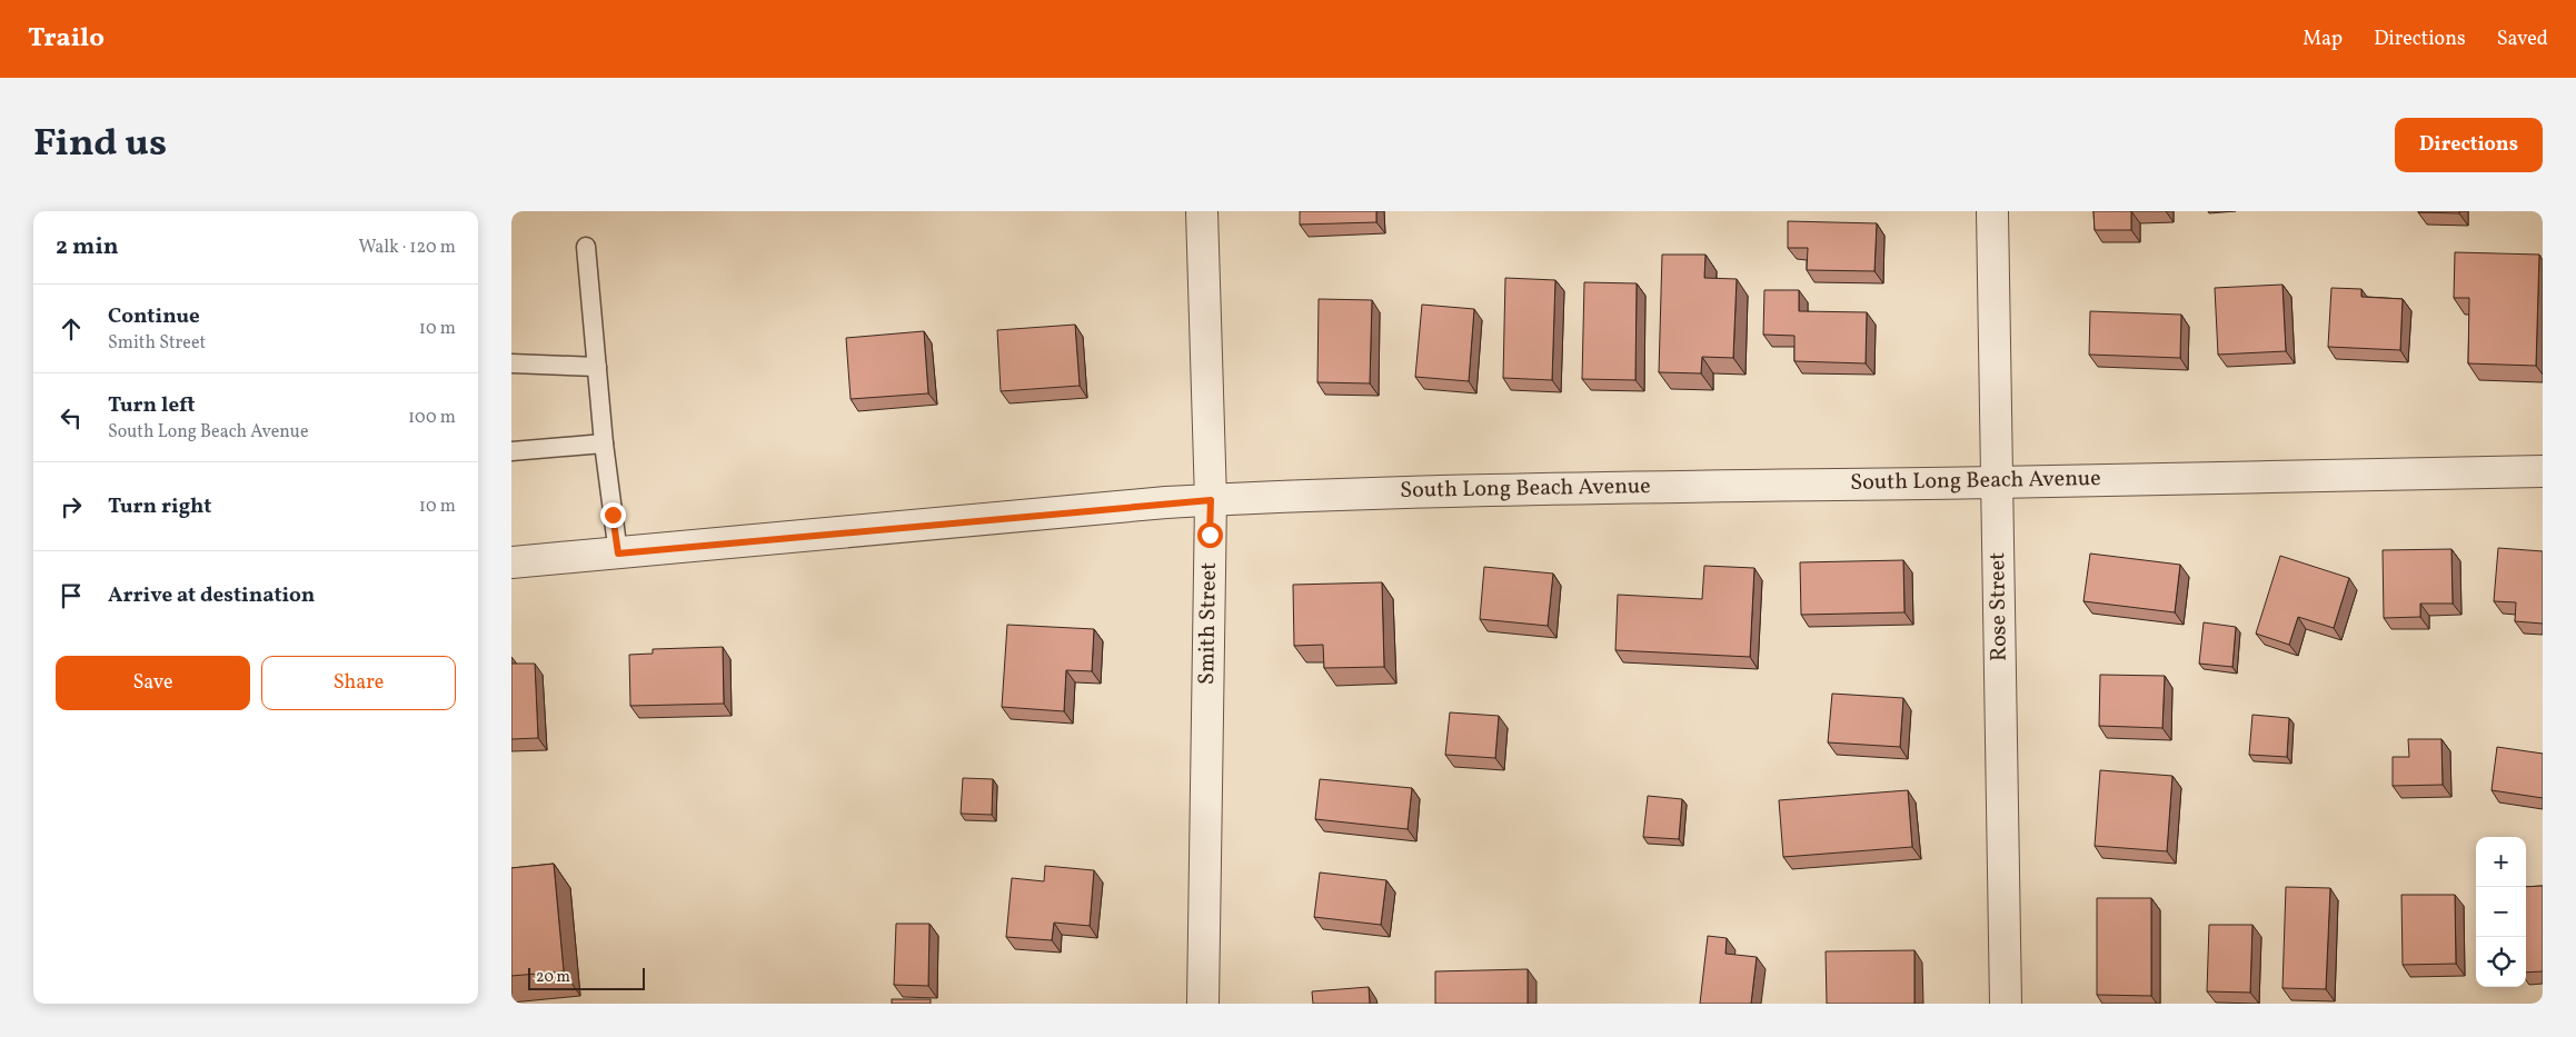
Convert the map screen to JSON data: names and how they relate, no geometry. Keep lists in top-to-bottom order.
{
  "streets": {
    "street": ["South Long Beach Avenue", "Rose Street", "Smith Street"]
  },
  "crossings": [
    ["South Long Beach Avenue", "Rose Street"],
    ["South Long Beach Avenue", "Smith Street"]
  ],
  "scale_bar": "20 m",
  "page": {
    "header": "Trailo",
    "nav": ["Map", "Directions", "Saved"],
    "title": "Find us",
    "buttons": [
      "Directions",
      ["Save", "Share"]
    ],
    "heading": ["2 min", "Walk · 120 m"],
    "list": [
      ["Continue", "Smith Street", "10 m"],
      ["Turn left", "South Long Beach Avenue", "100 m"],
      ["Turn right", "10 m"],
      "Arrive at destination"
    ],
    "map_buttons": ["+", "−"],
    "scale": "20 m"
  }
}
